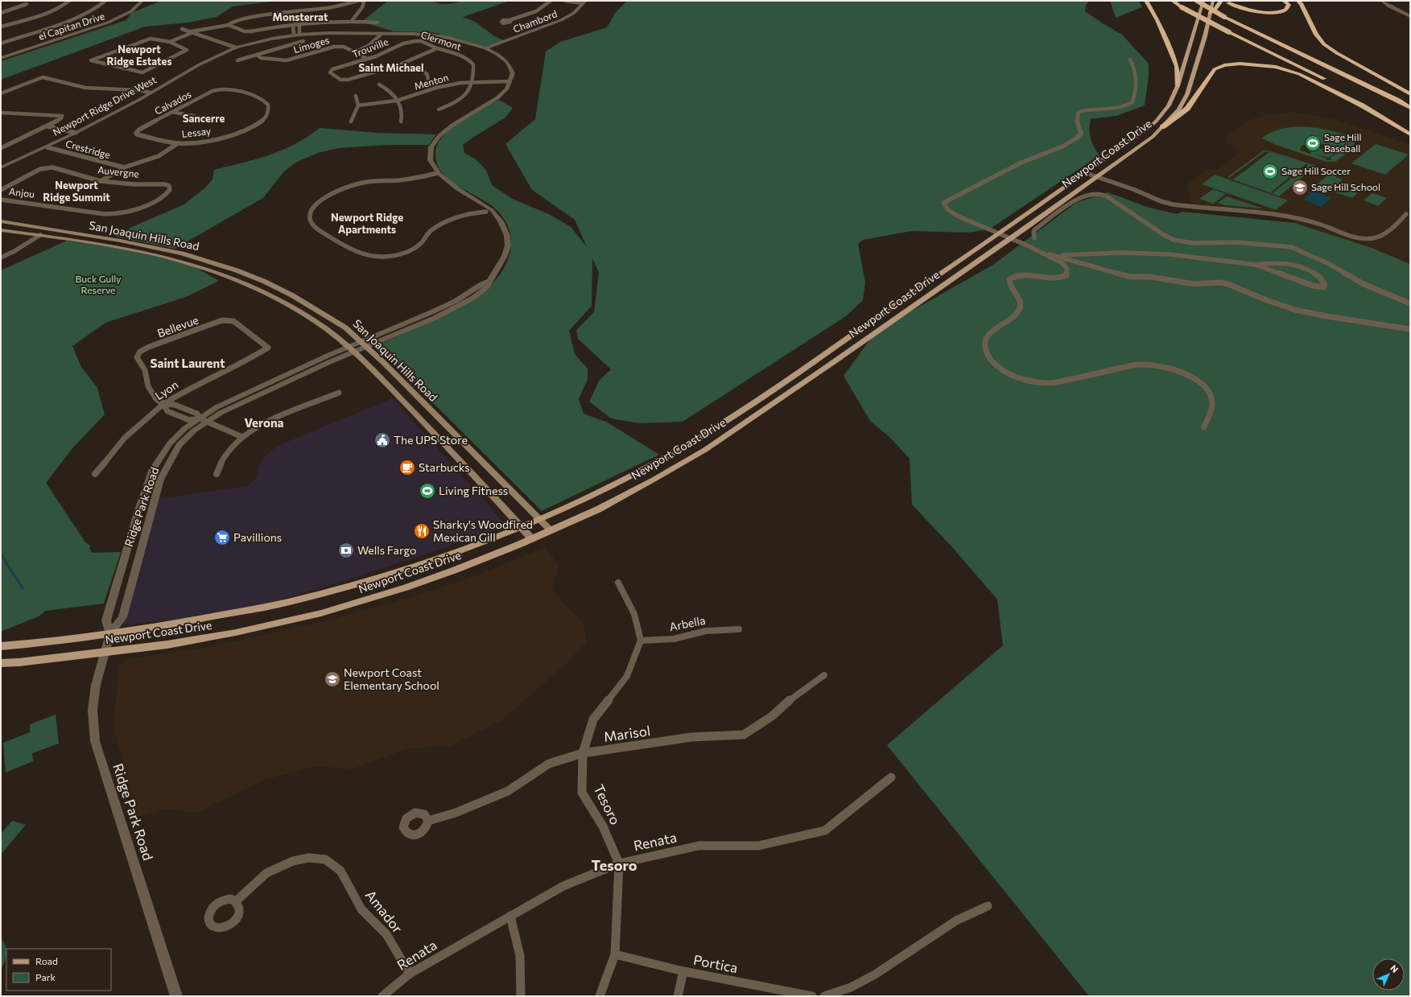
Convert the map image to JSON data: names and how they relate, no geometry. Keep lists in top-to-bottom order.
{
  "streets": {
    "main road": ["Newport Coast Drive", "San Joaquin Hills Road"],
    "street": [
      "Chambord",
      "el Capitan Drive",
      "Clermont",
      "Limoges",
      "Trouville",
      "Menton",
      "Calvados",
      "Newport Ridge Drive West",
      "Lessay",
      "Crestridge",
      "Auvergne",
      "Anjou",
      "Bellevue",
      "Lyon",
      "Ridge Park Road",
      "Arbella",
      "Marisol",
      "Tesoro",
      "Renata",
      "Amador",
      "Portica"
    ]
  },
  "crossings": [
    ["Chambord", "Newport Ridge Drive West"],
    ["Clermont", "Trouville"],
    ["Clermont", "Menton"],
    ["Menton", "Newport Ridge Drive West"],
    ["Calvados", "Lessay"],
    ["Newport Ridge Drive West", "Crestridge"],
    ["Newport Coast Drive", "San Joaquin Hills Road"],
    ["Newport Coast Drive", "Ridge Park Road"],
    ["Auvergne", "Anjou"],
    ["San Joaquin Hills Road", "Ridge Park Road"],
    ["Bellevue", "Lyon"],
    ["Arbella", "Tesoro"],
    ["Marisol", "Tesoro"],
    ["Tesoro", "Renata"],
    ["Tesoro", "Portica"],
    ["Renata", "Amador"]
  ],
  "districts": [
    "Monsterrat",
    "Newport Ridge Estates",
    "Saint Michael",
    "Sancerre",
    "Newport Ridge Summit",
    "Newport Ridge Apartments",
    "Saint Laurent",
    "Verona",
    "Tesoro"
  ],
  "parks": ["Buck Gully Reserve"],
  "places": {
    "sports": ["Sage Hill Baseball", "Sage Hill Soccer", "Living Fitness"],
    "school or university": ["Sage Hill School", "Newport Coast Elementary School"],
    "public building": ["The UPS Store"],
    "cafe": ["Starbucks"],
    "restaurant": ["Sharky's Woodfired Mexican Gill"],
    "supermarket": ["Pavillions"],
    "bank": ["Wells Fargo"]
  },
  "legend": ["Road", "Park"],
  "north": "top right"
}
